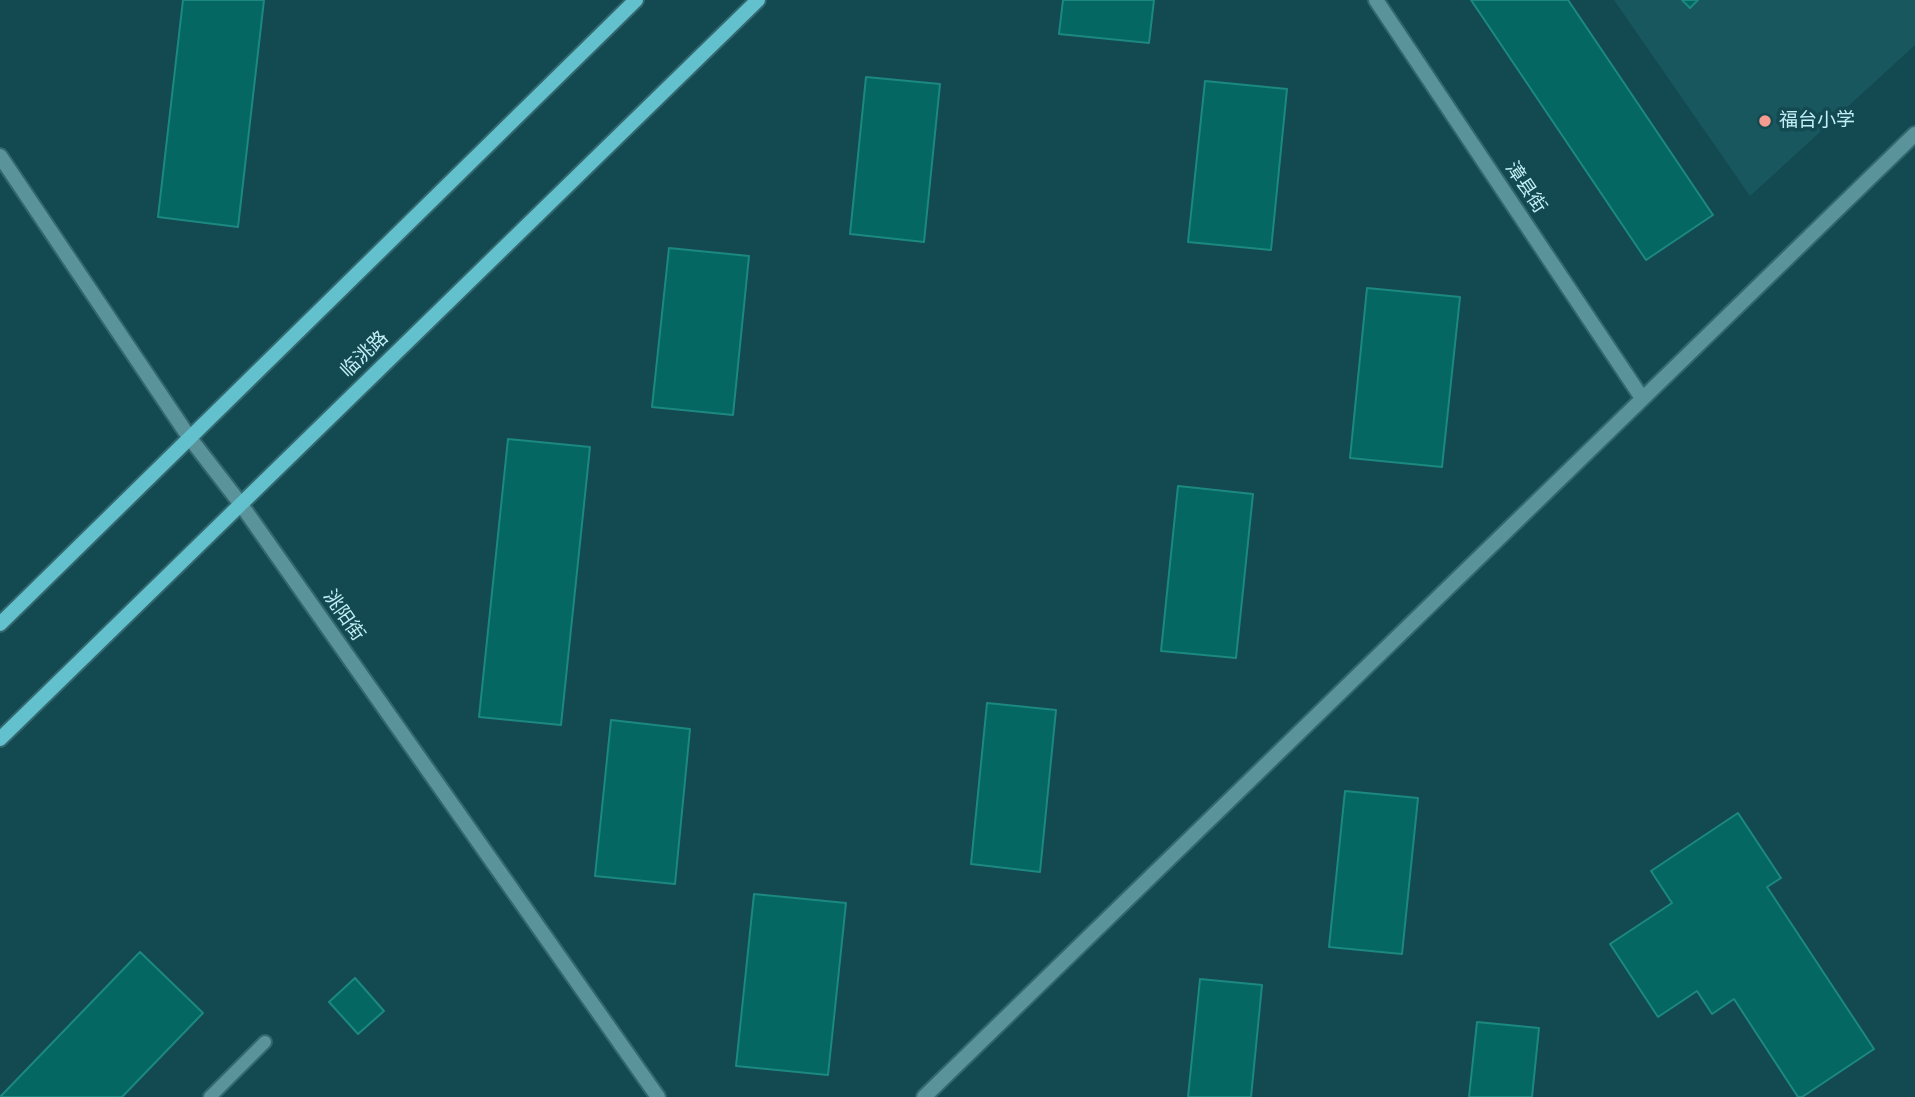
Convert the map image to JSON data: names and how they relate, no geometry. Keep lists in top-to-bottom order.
{
  "streets": {
    "main road": ["临洮路"],
    "street": ["漳县街", "洮阳街"]
  },
  "crossings": [
    ["临洮路", "洮阳街"]
  ],
  "places": ["福台小学"]
}
